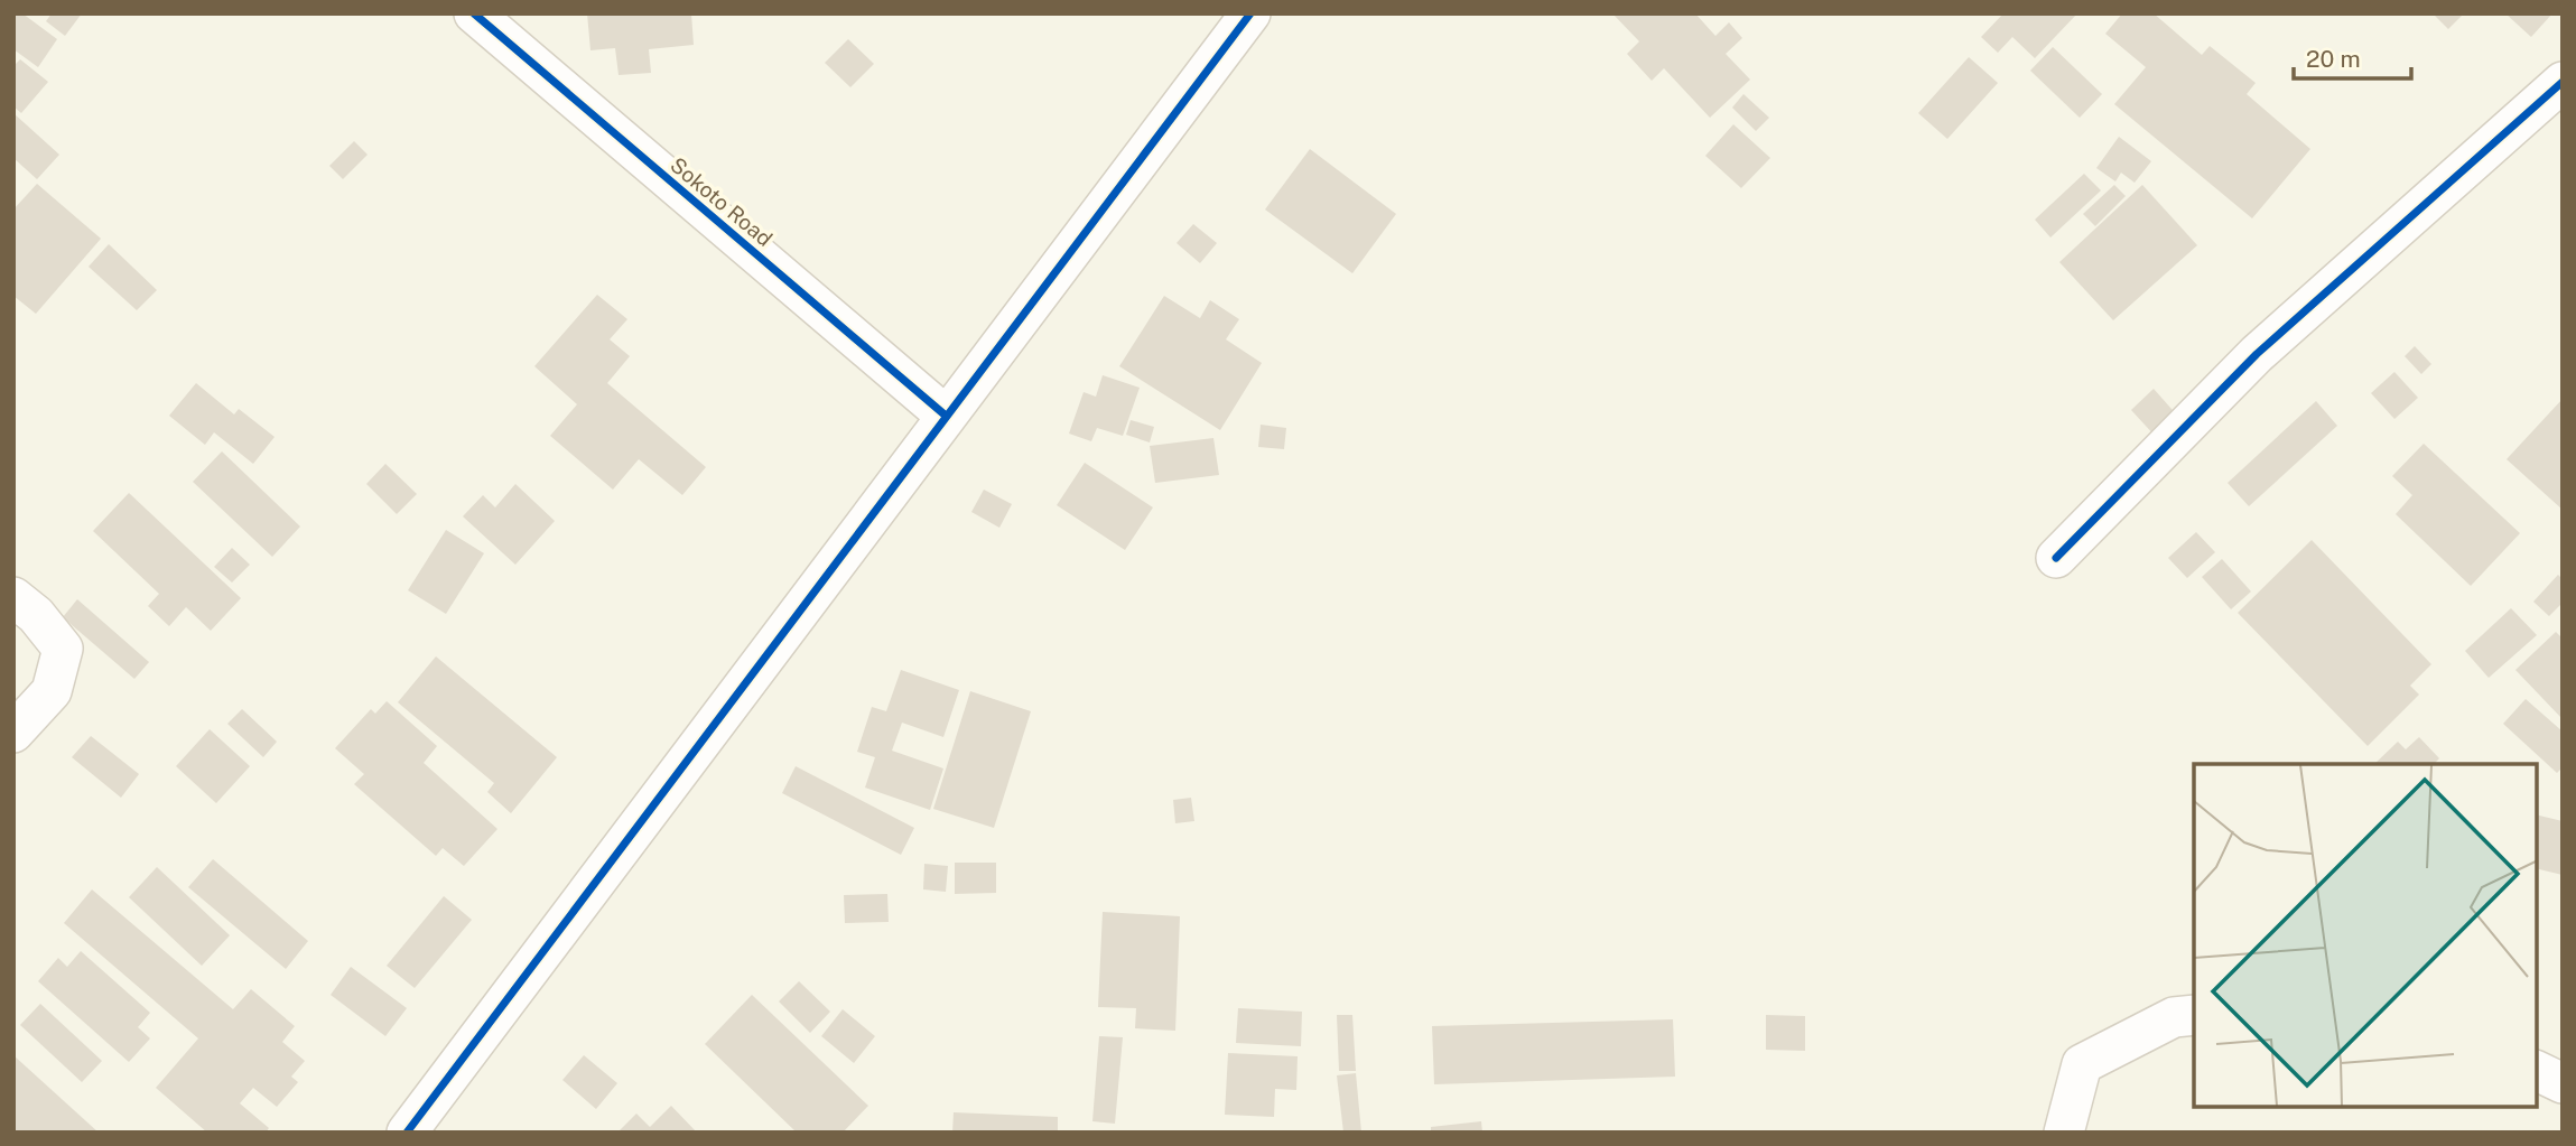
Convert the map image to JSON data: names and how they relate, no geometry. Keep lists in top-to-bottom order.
{
  "streets": {
    "street": ["Sokoto Road"]
  },
  "scale_bar": "20 m"
}
